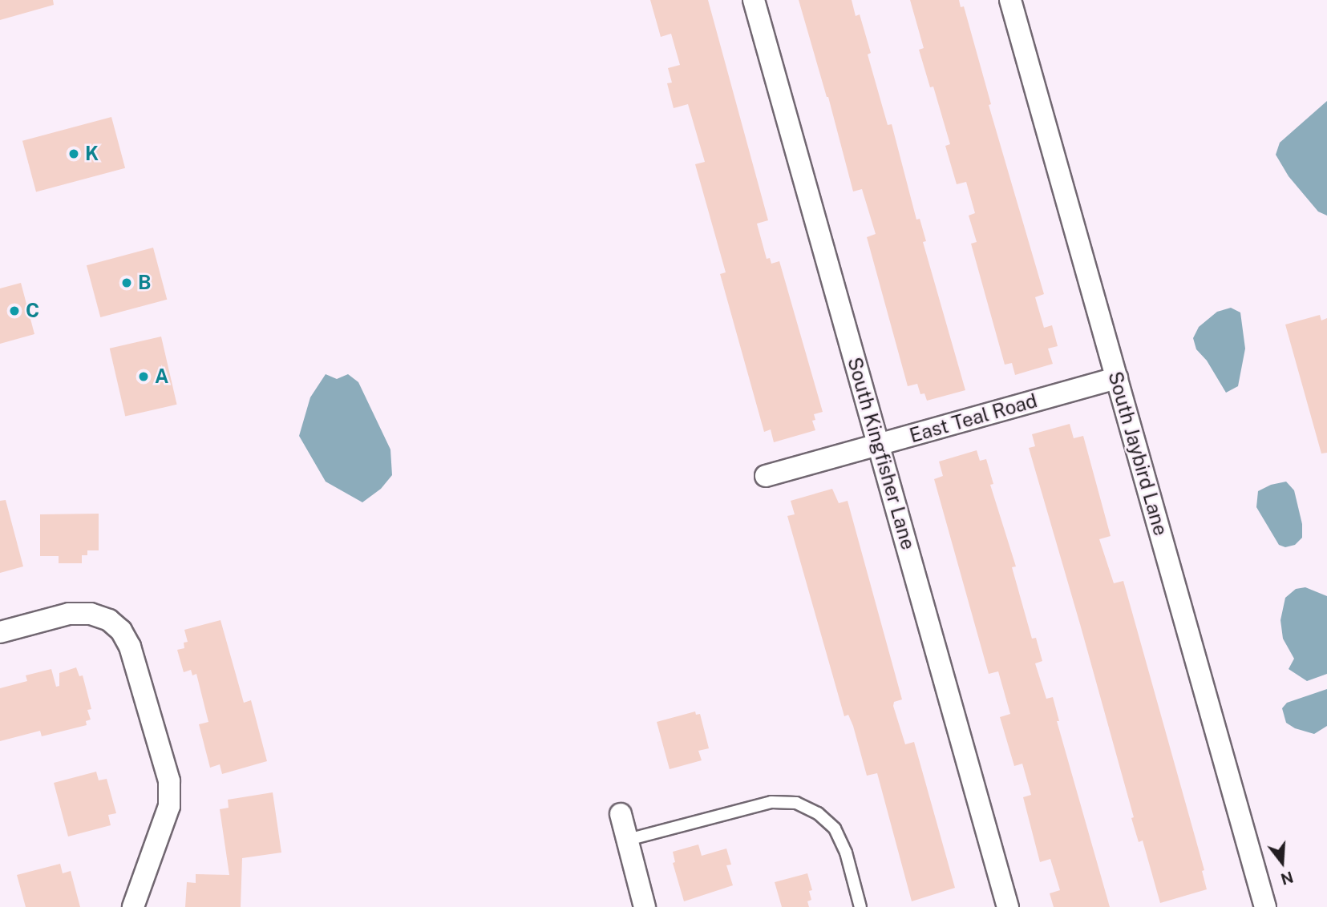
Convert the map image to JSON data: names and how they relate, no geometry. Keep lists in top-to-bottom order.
{
  "streets": {
    "street": ["East Teal Road", "South Kingfisher Lane", "South Jaybird Lane"]
  },
  "crossings": [
    ["East Teal Road", "South Kingfisher Lane"],
    ["East Teal Road", "South Jaybird Lane"]
  ],
  "places": [
    "K",
    "B",
    "C",
    "A"
  ],
  "north": "bottom"
}
